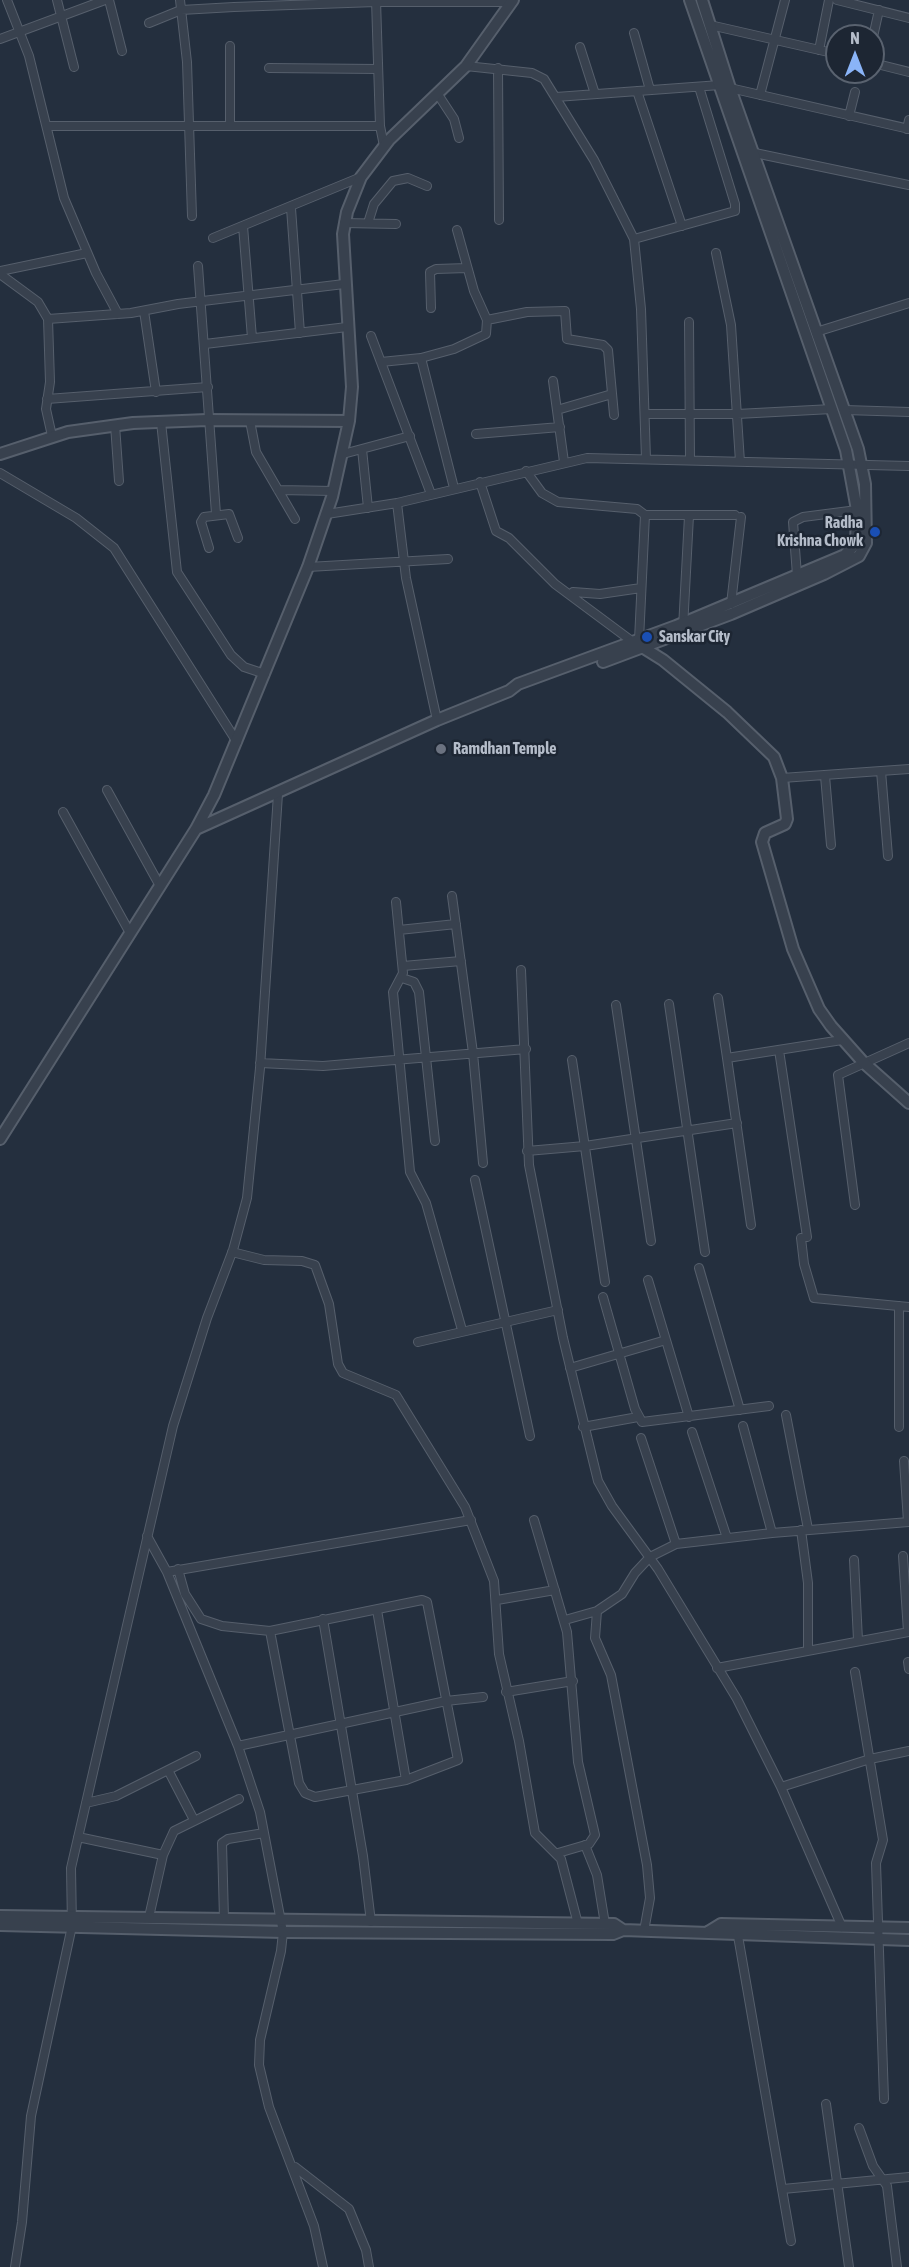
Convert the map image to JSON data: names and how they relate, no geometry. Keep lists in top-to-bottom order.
{
  "places": ["Radha Krishna Chowk", "Sanskar City", "Ramdhan Temple"],
  "north": "top"
}
